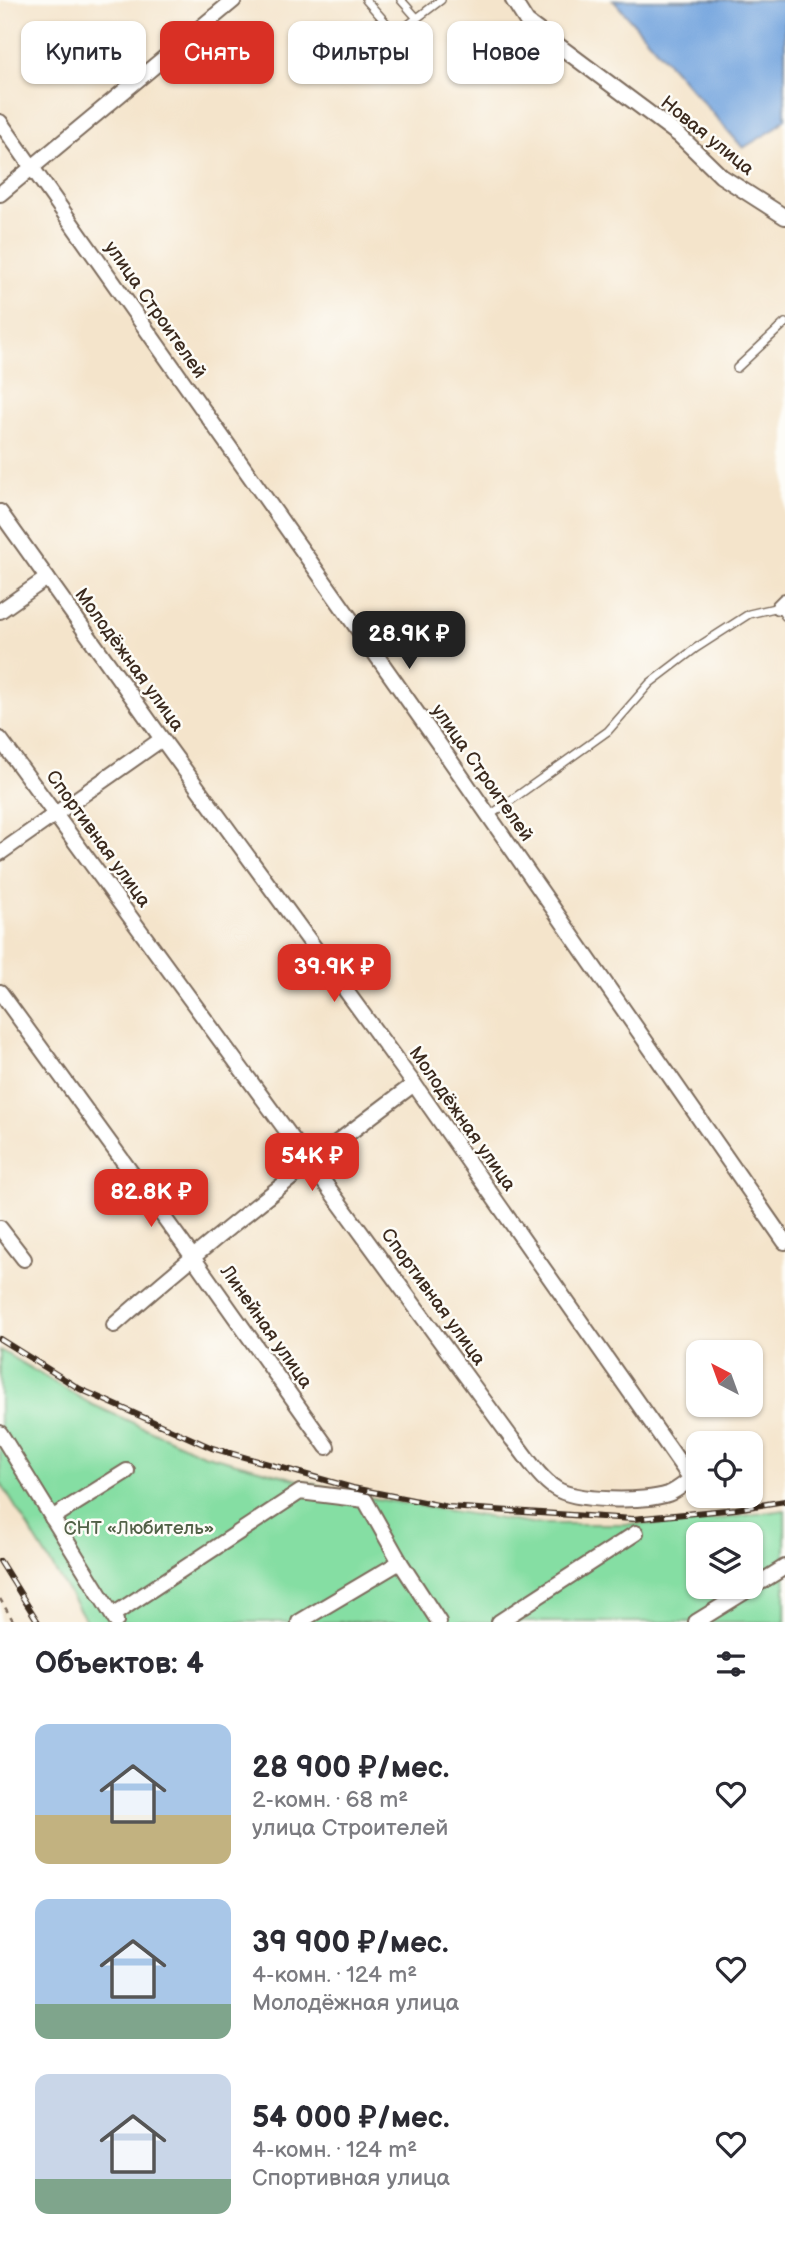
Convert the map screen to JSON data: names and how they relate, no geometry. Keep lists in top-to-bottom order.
{
  "streets": {
    "street": [
      "Новая улица",
      "улица Строителей",
      "Молодёжная улица",
      "Спортивная улица",
      "Линейная улица"
    ]
  },
  "parks": ["СНТ «Любитель»"],
  "north": "top left",
  "page": {
    "chip": [
      "Купить",
      "Снять",
      "Фильтры",
      "Новое"
    ],
    "price": [
      "28.9K ₽",
      "39.9K ₽",
      "54K ₽",
      "82.8K ₽"
    ],
    "heading": "Объектов: 4",
    "list": [
      {
        "name": "28 900 ₽/мес.",
        "note": "2-комн. · 68 m² · улица Строителей"
      },
      {
        "name": "39 900 ₽/мес.",
        "note": "4-комн. · 124 m² · Молодёжная улица"
      },
      {
        "name": "54 000 ₽/мес.",
        "note": "4-комн. · 124 m² · Спортивная улица"
      }
    ]
  }
}
